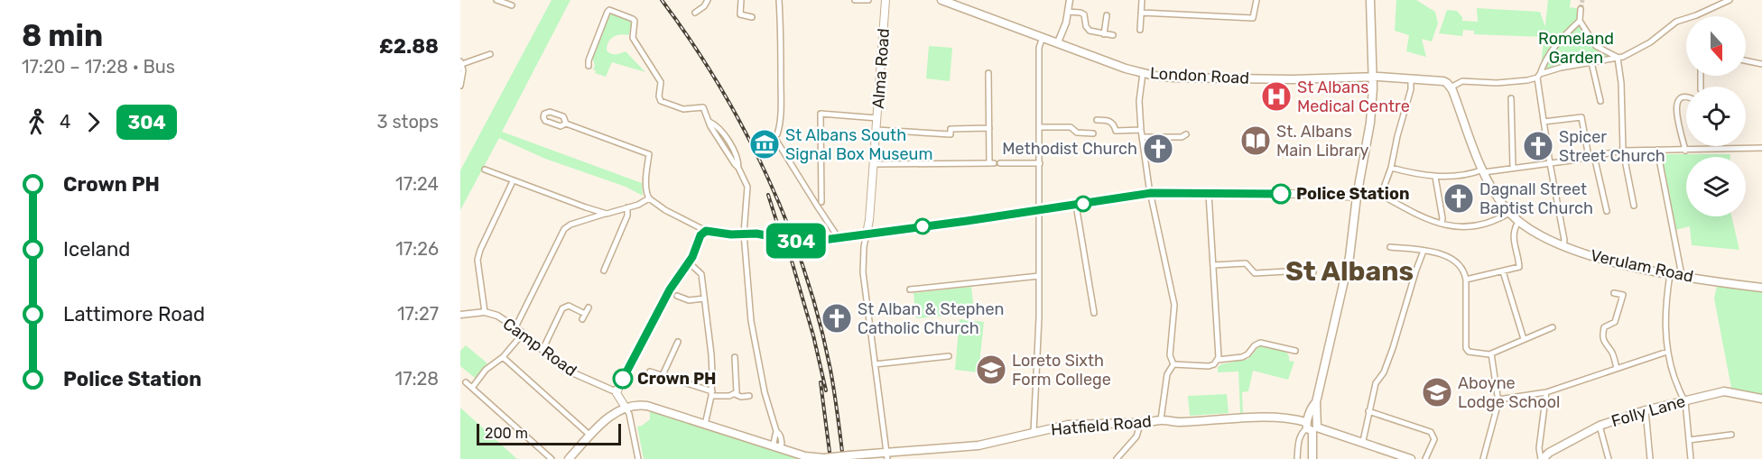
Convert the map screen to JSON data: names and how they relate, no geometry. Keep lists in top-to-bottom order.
{
  "streets": {
    "main road": [
      "Alma Road",
      "London Road",
      "Verulam Road",
      "Folly Lane",
      "Hatfield Road"
    ],
    "street": ["Camp Road"]
  },
  "crossings": [
    ["London Road", "Verulam Road"]
  ],
  "districts": ["St Albans"],
  "parks": ["Romeland Garden"],
  "places": {
    "hospital": ["St Albans Medical Centre"],
    "library": ["St. Albans Main Library"],
    "museum": ["St Albans South Signal Box Museum"],
    "church": [
      "Spicer Street Church",
      "Methodist Church",
      "Dagnall Street Baptist Church",
      "St Alban & Stephen Catholic Church"
    ],
    "other": ["Police Station", "Crown PH"],
    "school or university": ["Loreto Sixth Form College", "Aboyne Lodge School"]
  },
  "lines": ["bus line 304"],
  "scale_bar": "200 m",
  "north": "bottom",
  "page": {
    "heading": ["8 min", "17:20 – 17:28 · Bus", "£2.88"],
    "on_map": "304",
    "legs": ["4", "304", "3 stops"],
    "list": [
      {
        "name": "Crown PH",
        "value": "17:24"
      },
      {
        "name": "Iceland",
        "value": "17:26"
      },
      {
        "name": "Lattimore Road",
        "value": "17:27"
      },
      {
        "name": "Police Station",
        "value": "17:28"
      }
    ],
    "scale": "200 m"
  }
}
